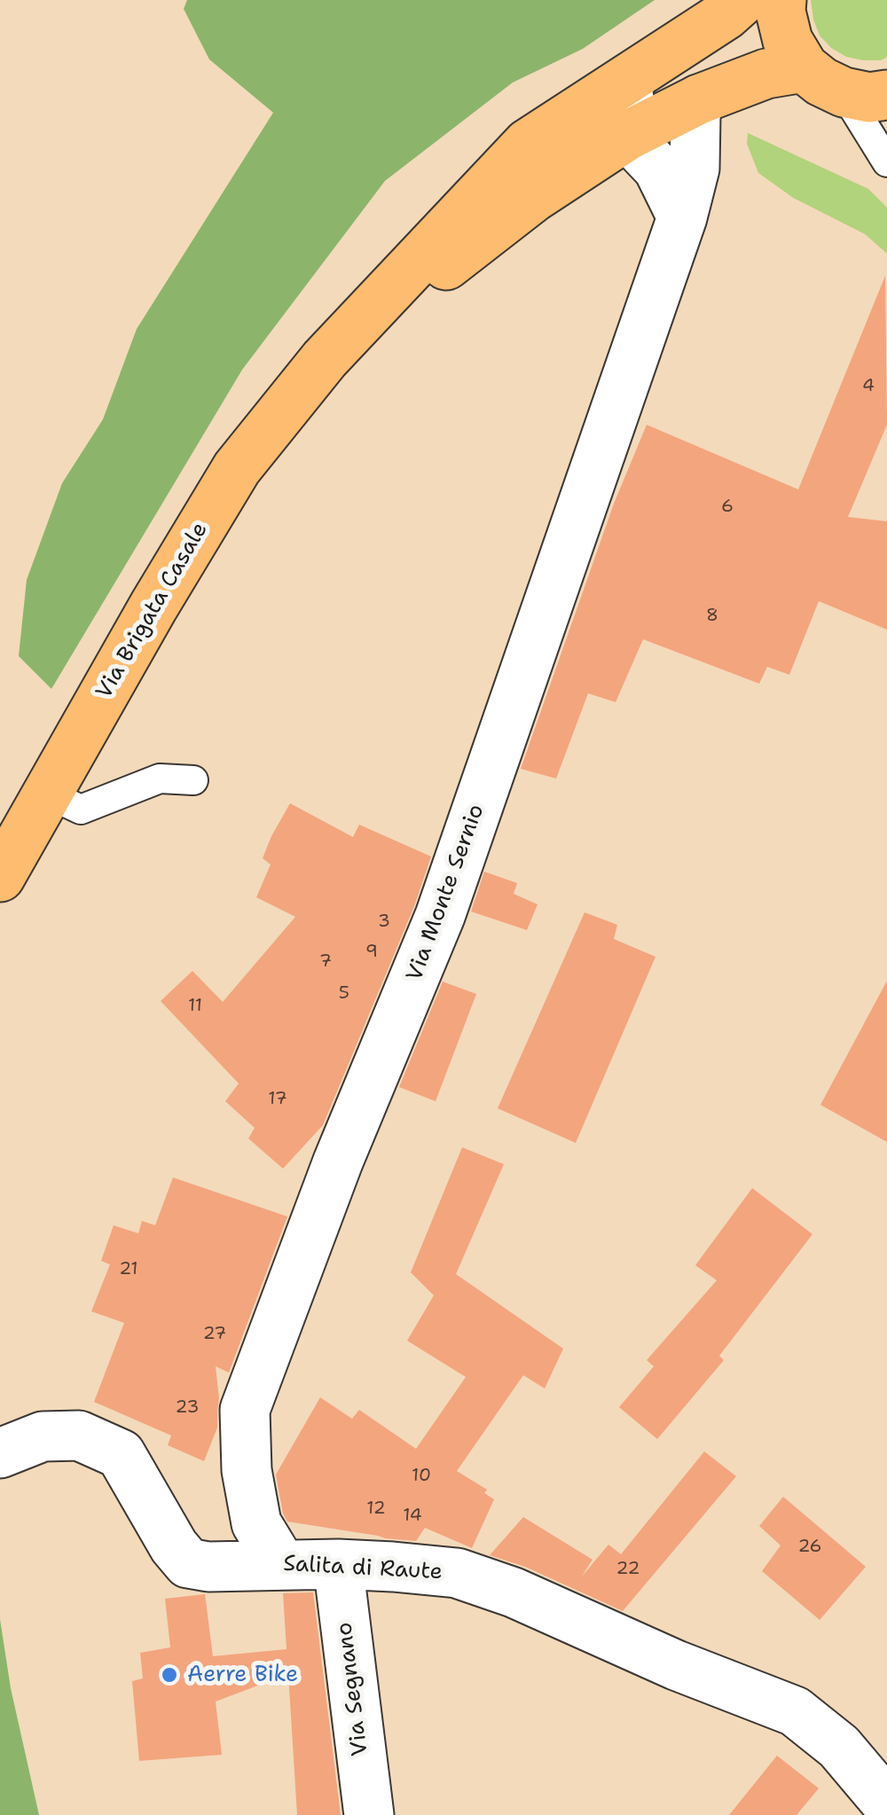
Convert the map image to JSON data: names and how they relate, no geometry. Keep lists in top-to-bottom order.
{
  "streets": {
    "main road": ["Via Brigata Casale"],
    "street": ["Via Monte Sernio", "Salita di Raute", "Via Segnano"]
  },
  "crossings": [
    ["Via Brigata Casale", "Via Monte Sernio"],
    ["Via Monte Sernio", "Salita di Raute"],
    ["Salita di Raute", "Via Segnano"]
  ],
  "places": ["Aerre Bike"],
  "house_numbers": [
    "4",
    "6",
    "8",
    "3",
    "9",
    "7",
    "5",
    "11",
    "17",
    "21",
    "27",
    "23",
    "10",
    "12",
    "14",
    "26",
    "22"
  ]
}
